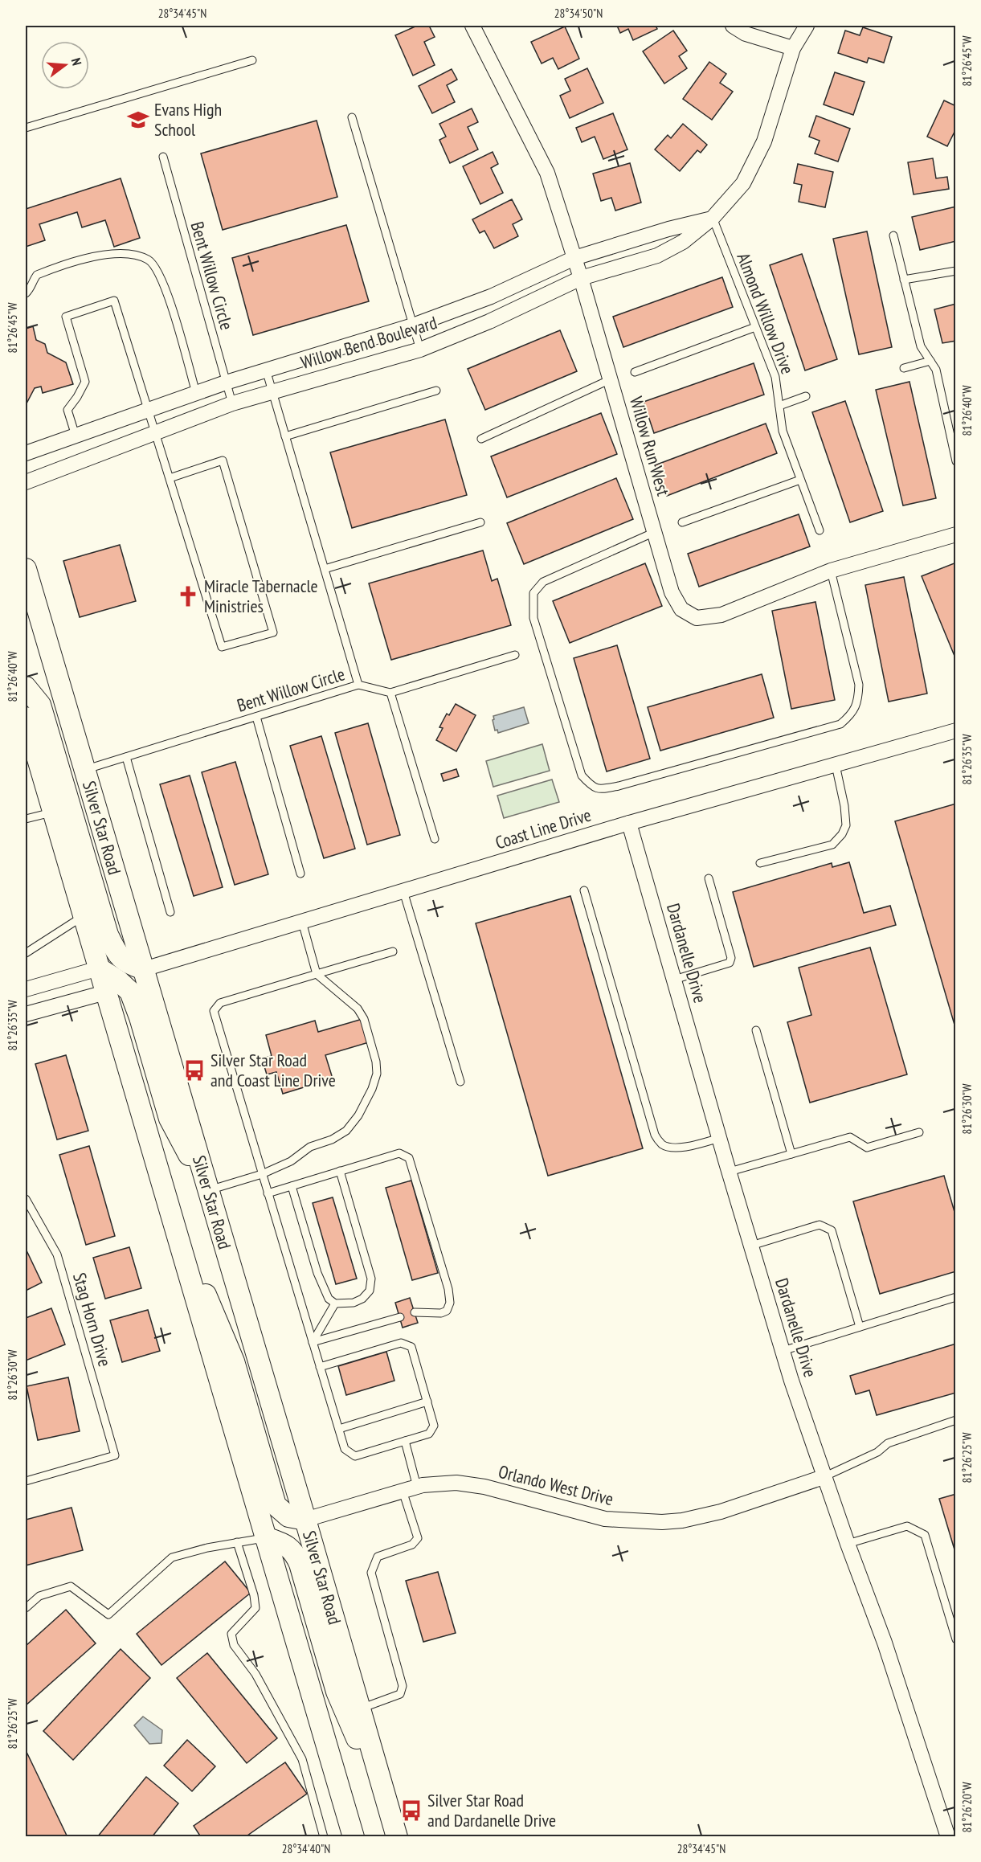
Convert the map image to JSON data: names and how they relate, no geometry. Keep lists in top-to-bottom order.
{
  "streets": {
    "main road": ["Silver Star Road"],
    "street": [
      "Willow Bend Boulevard",
      "Willow Run West",
      "Coast Line Drive",
      "Dardanelle Drive",
      "Orlando West Drive"
    ],
    "lane": ["Bent Willow Circle", "Almond Willow Drive", "Stag Horn Drive"]
  },
  "crossings": [
    ["Bent Willow Circle", "Willow Bend Boulevard"],
    ["Bent Willow Circle", "Silver Star Road"],
    ["Almond Willow Drive", "Willow Bend Boulevard"],
    ["Willow Bend Boulevard", "Willow Run West"],
    ["Silver Star Road", "Coast Line Drive"],
    ["Silver Star Road", "Orlando West Drive"],
    ["Coast Line Drive", "Dardanelle Drive"],
    ["Dardanelle Drive", "Orlando West Drive"]
  ],
  "places": {
    "school or university": ["Evans High School"],
    "church": ["Miracle Tabernacle Ministries"],
    "bus stop": ["Silver Star Road and Coast Line Drive", "Silver Star Road and Dardanelle Drive"]
  },
  "north": "right",
  "coordinates": [
    "28°34'45\"N",
    "28°34'50\"N",
    "81°26'45\"W",
    "81°26'40\"W",
    "81°26'35\"W",
    "81°26'30\"W",
    "81°26'25\"W",
    "81°26'20\"W",
    "28°34'40\"N"
  ]
}
